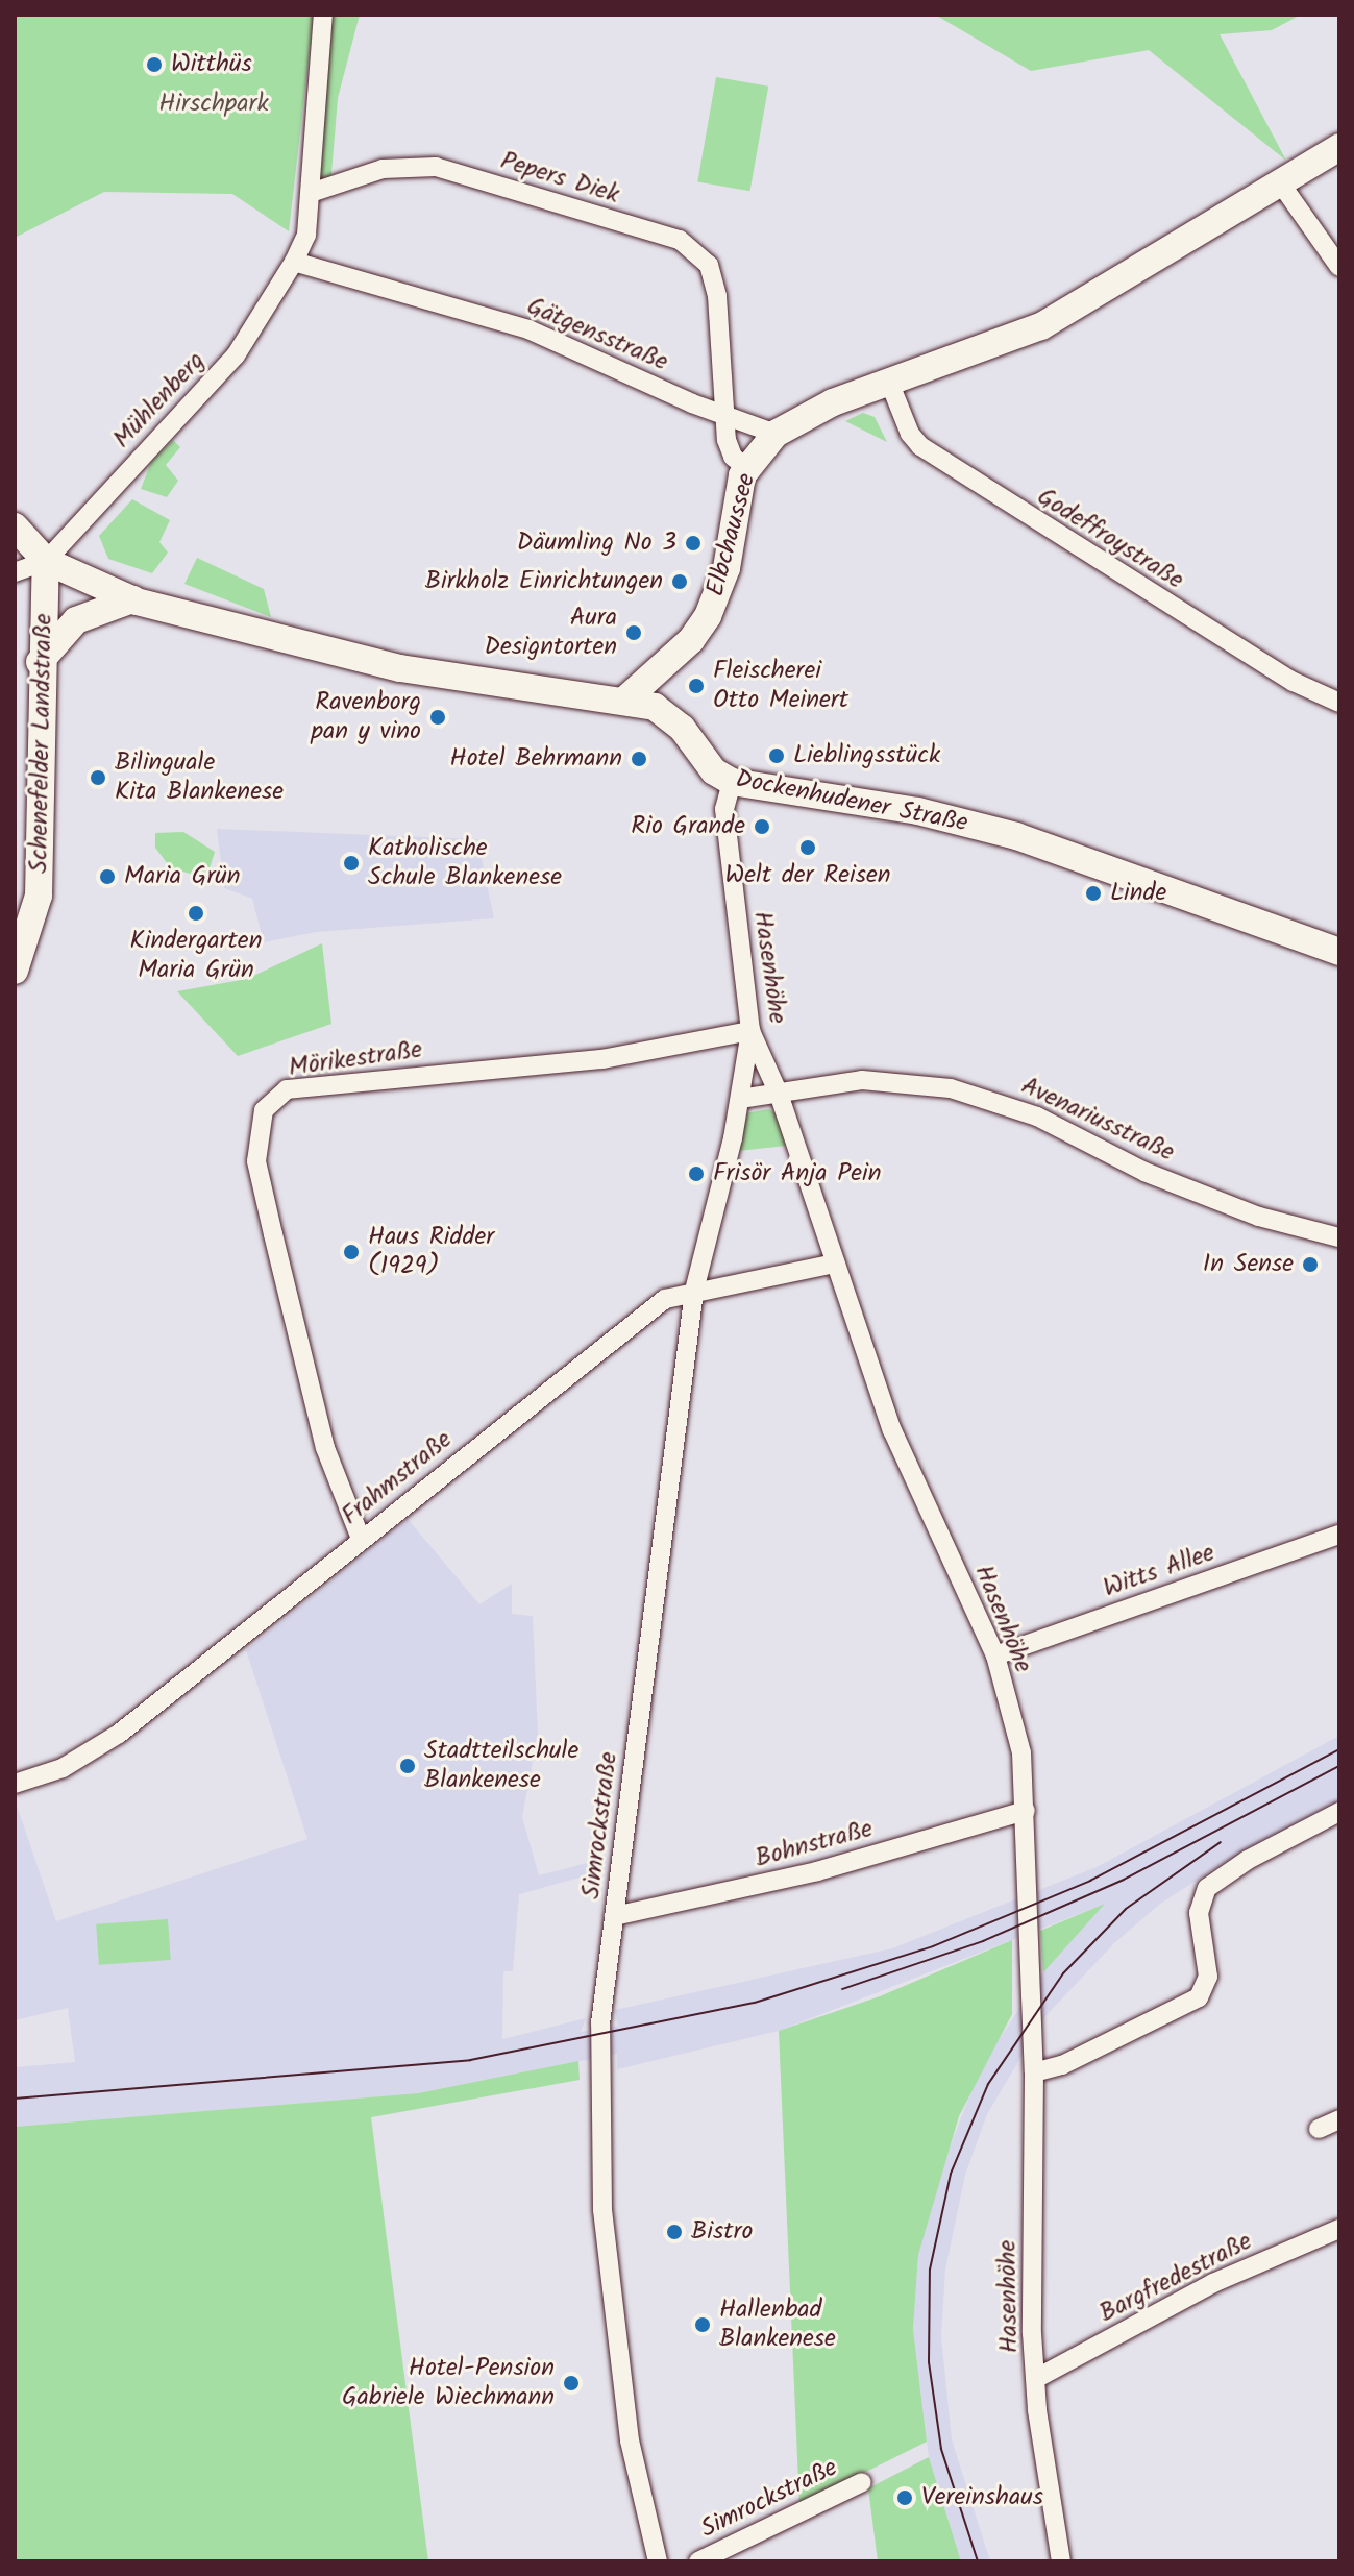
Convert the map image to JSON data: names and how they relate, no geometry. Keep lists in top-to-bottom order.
{
  "streets": {
    "main road": ["Elbchaussee", "Schenefelder Landstraße", "Dockenhudener Straße"],
    "street": [
      "Pepers Diek",
      "Gätgensstraße",
      "Mühlenberg",
      "Godeffroystraße",
      "Hasenhöhe",
      "Mörikestraße",
      "Avenariusstraße",
      "Frahmstraße",
      "Witts Allee",
      "Simrockstraße",
      "Bohnstraße",
      "Bargfredestraße"
    ]
  },
  "crossings": [
    ["Pepers Diek", "Gätgensstraße"],
    ["Gätgensstraße", "Mühlenberg"],
    ["Gätgensstraße", "Elbchaussee"],
    ["Mühlenberg", "Schenefelder Landstraße"],
    ["Elbchaussee", "Godeffroystraße"],
    ["Elbchaussee", "Dockenhudener Straße"],
    ["Dockenhudener Straße", "Hasenhöhe"],
    ["Hasenhöhe", "Mörikestraße"],
    ["Hasenhöhe", "Avenariusstraße"],
    ["Hasenhöhe", "Frahmstraße"],
    ["Hasenhöhe", "Witts Allee"],
    ["Hasenhöhe", "Simrockstraße"],
    ["Hasenhöhe", "Bohnstraße"],
    ["Hasenhöhe", "Bargfredestraße"],
    ["Mörikestraße", "Frahmstraße"],
    ["Mörikestraße", "Simrockstraße"],
    ["Frahmstraße", "Simrockstraße"],
    ["Simrockstraße", "Bohnstraße"]
  ],
  "parks": ["Hirschpark"],
  "places": [
    "Witthüs",
    "Däumling No 3",
    "Birkholz Einrichtungen",
    "Aura Designtorten",
    "Fleischerei Otto Meinert",
    "Ravenborg pan y vino",
    "Lieblingsstück",
    "Hotel Behrmann",
    "Bilinguale Kita Blankenese",
    "Rio Grande",
    "Welt der Reisen",
    "Katholische Schule Blankenese",
    "Maria Grün",
    "Linde",
    "Kindergarten Maria Grün",
    "Frisör Anja Pein",
    "Haus Ridder (1929)",
    "In Sense",
    "Stadtteilschule Blankenese",
    "Bistro",
    "Hallenbad Blankenese",
    "Hotel-Pension Gabriele Wiechmann",
    "Vereinshaus"
  ]
}
